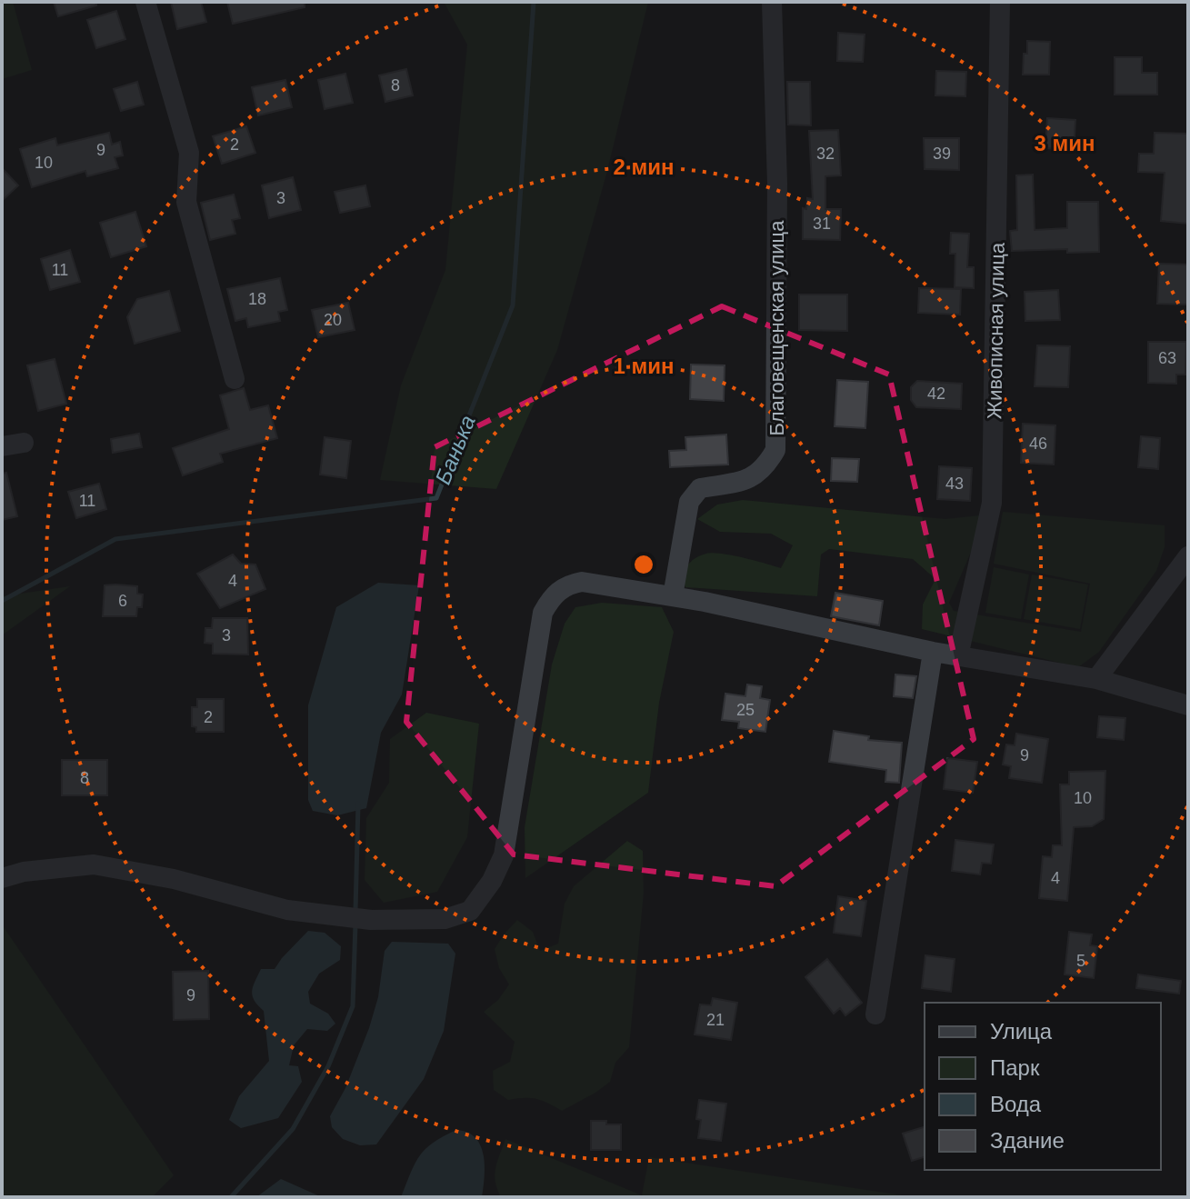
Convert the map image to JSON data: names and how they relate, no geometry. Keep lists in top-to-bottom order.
{
  "streets": {
    "street": ["Благовещенская улица", "Живописная улица"]
  },
  "water": ["Банька"],
  "house_numbers": [
    "8",
    "2",
    "9",
    "32",
    "39",
    "10",
    "3",
    "31",
    "11",
    "18",
    "20",
    "63",
    "42",
    "46",
    "43",
    "11",
    "4",
    "6",
    "3",
    "25",
    "2",
    "9",
    "8",
    "10",
    "4",
    "5",
    "9",
    "21"
  ],
  "legend": [
    "Улица",
    "Парк",
    "Вода",
    "Здание"
  ],
  "rings": ["3 мин", "2 мин", "1 мин"]
}
